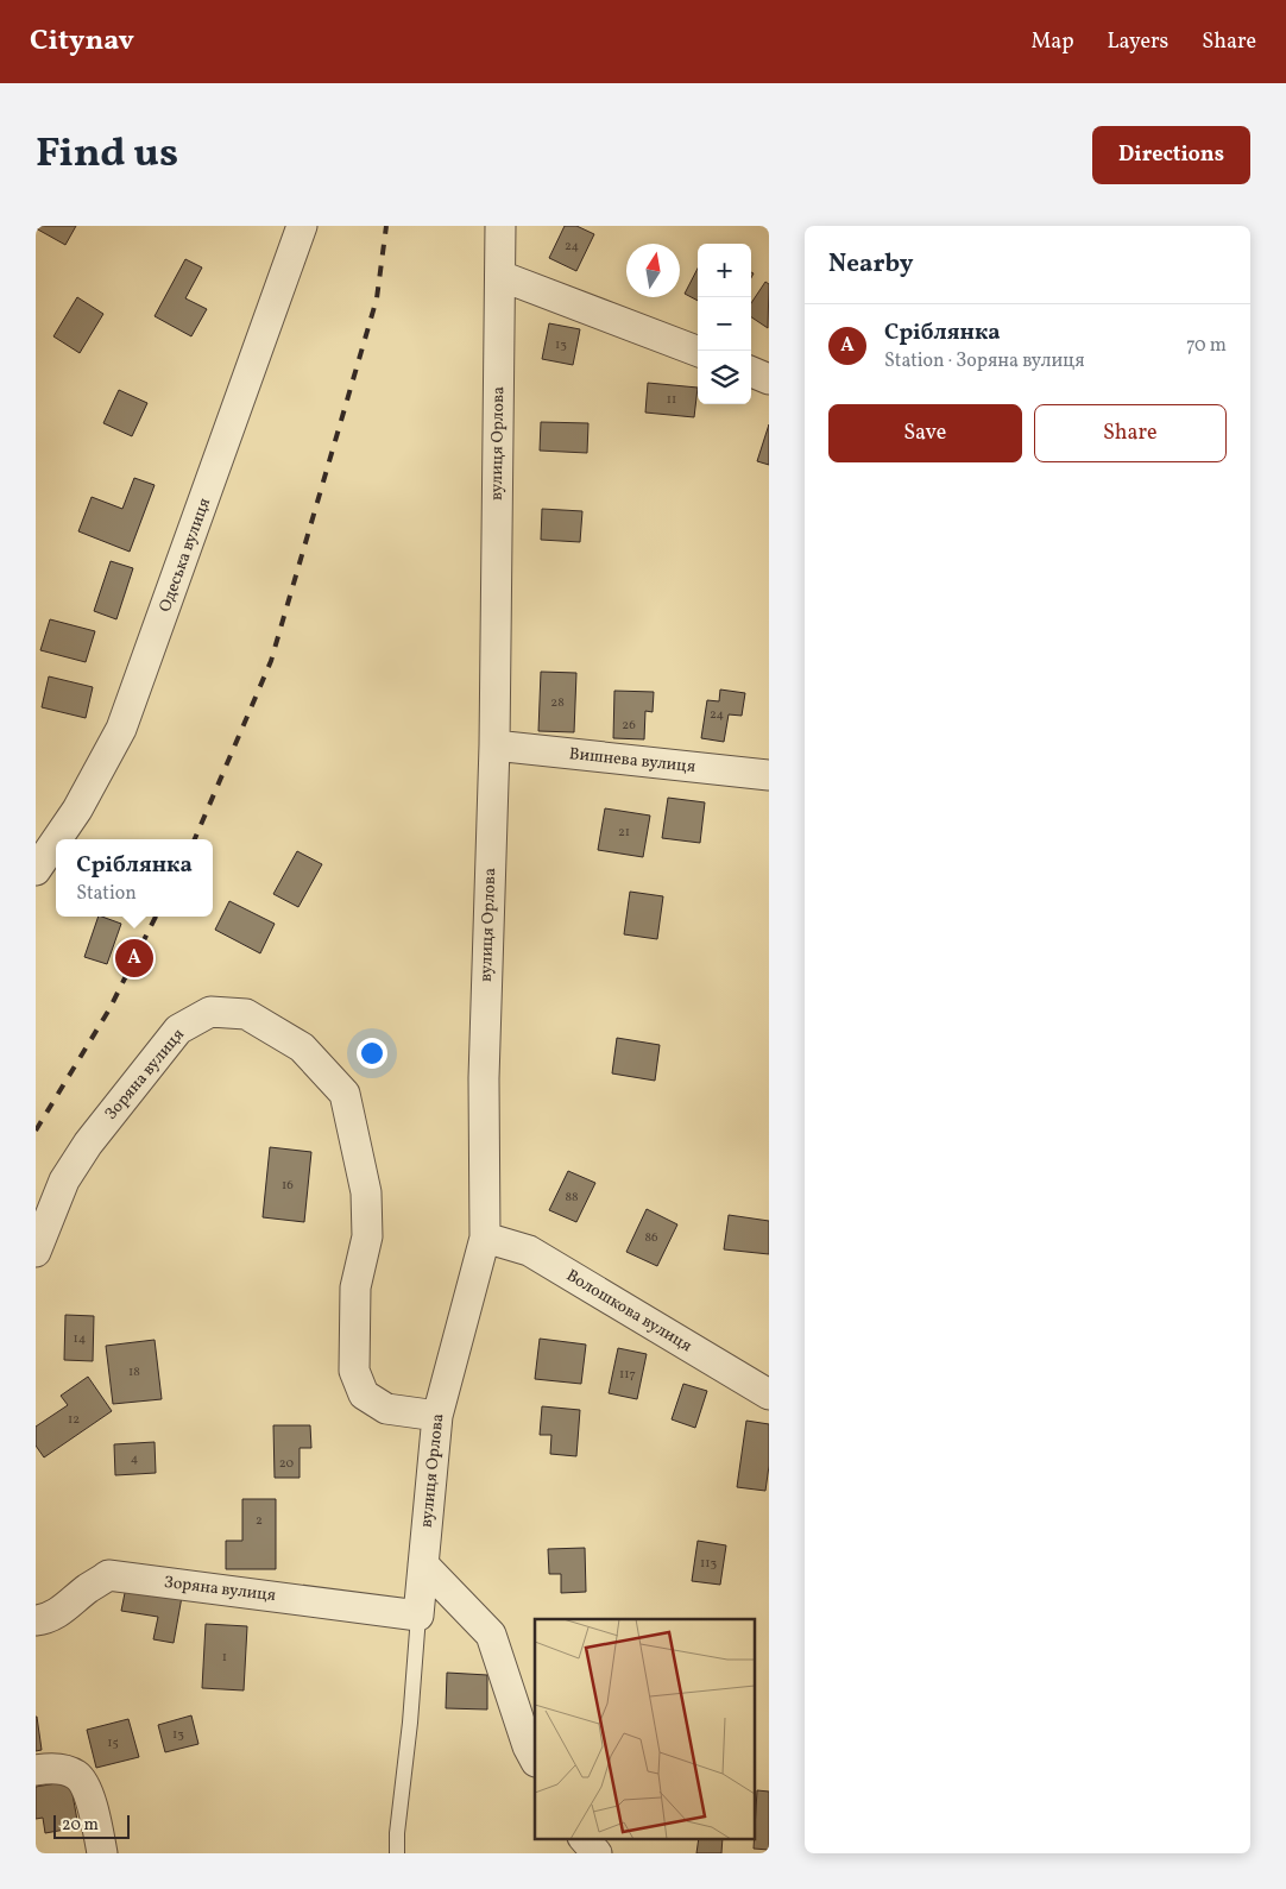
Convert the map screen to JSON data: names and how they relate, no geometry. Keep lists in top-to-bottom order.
{
  "streets": {
    "street": [
      "вулиця Орлова",
      "Одеська вулиця",
      "Вишнева вулиця",
      "Зоряна вулиця",
      "Волошкова вулиця"
    ]
  },
  "crossings": [
    ["вулиця Орлова", "Вишнева вулиця"],
    ["вулиця Орлова", "Зоряна вулиця"],
    ["вулиця Орлова", "Волошкова вулиця"]
  ],
  "house_numbers": [
    "24",
    "13",
    "11",
    "28",
    "24",
    "26",
    "21",
    "16",
    "88",
    "86",
    "14",
    "18",
    "117",
    "12",
    "4",
    "20",
    "2",
    "113",
    "1",
    "13",
    "15"
  ],
  "scale_bar": "20 m",
  "north": "top",
  "page": {
    "header": "Citynav",
    "nav": ["Map", "Layers", "Share"],
    "title": "Find us",
    "buttons": [
      "Directions",
      ["Save", "Share"]
    ],
    "heading": "Nearby",
    "map_buttons": ["+", "−"],
    "list": [
      {
        "mark": "A",
        "name": "Сріблянка",
        "note": "Station · Зоряна вулиця",
        "value": "70 m"
      }
    ],
    "popup": ["Сріблянка", "Station"],
    "pins": "A",
    "scale": "20 m"
  }
}
